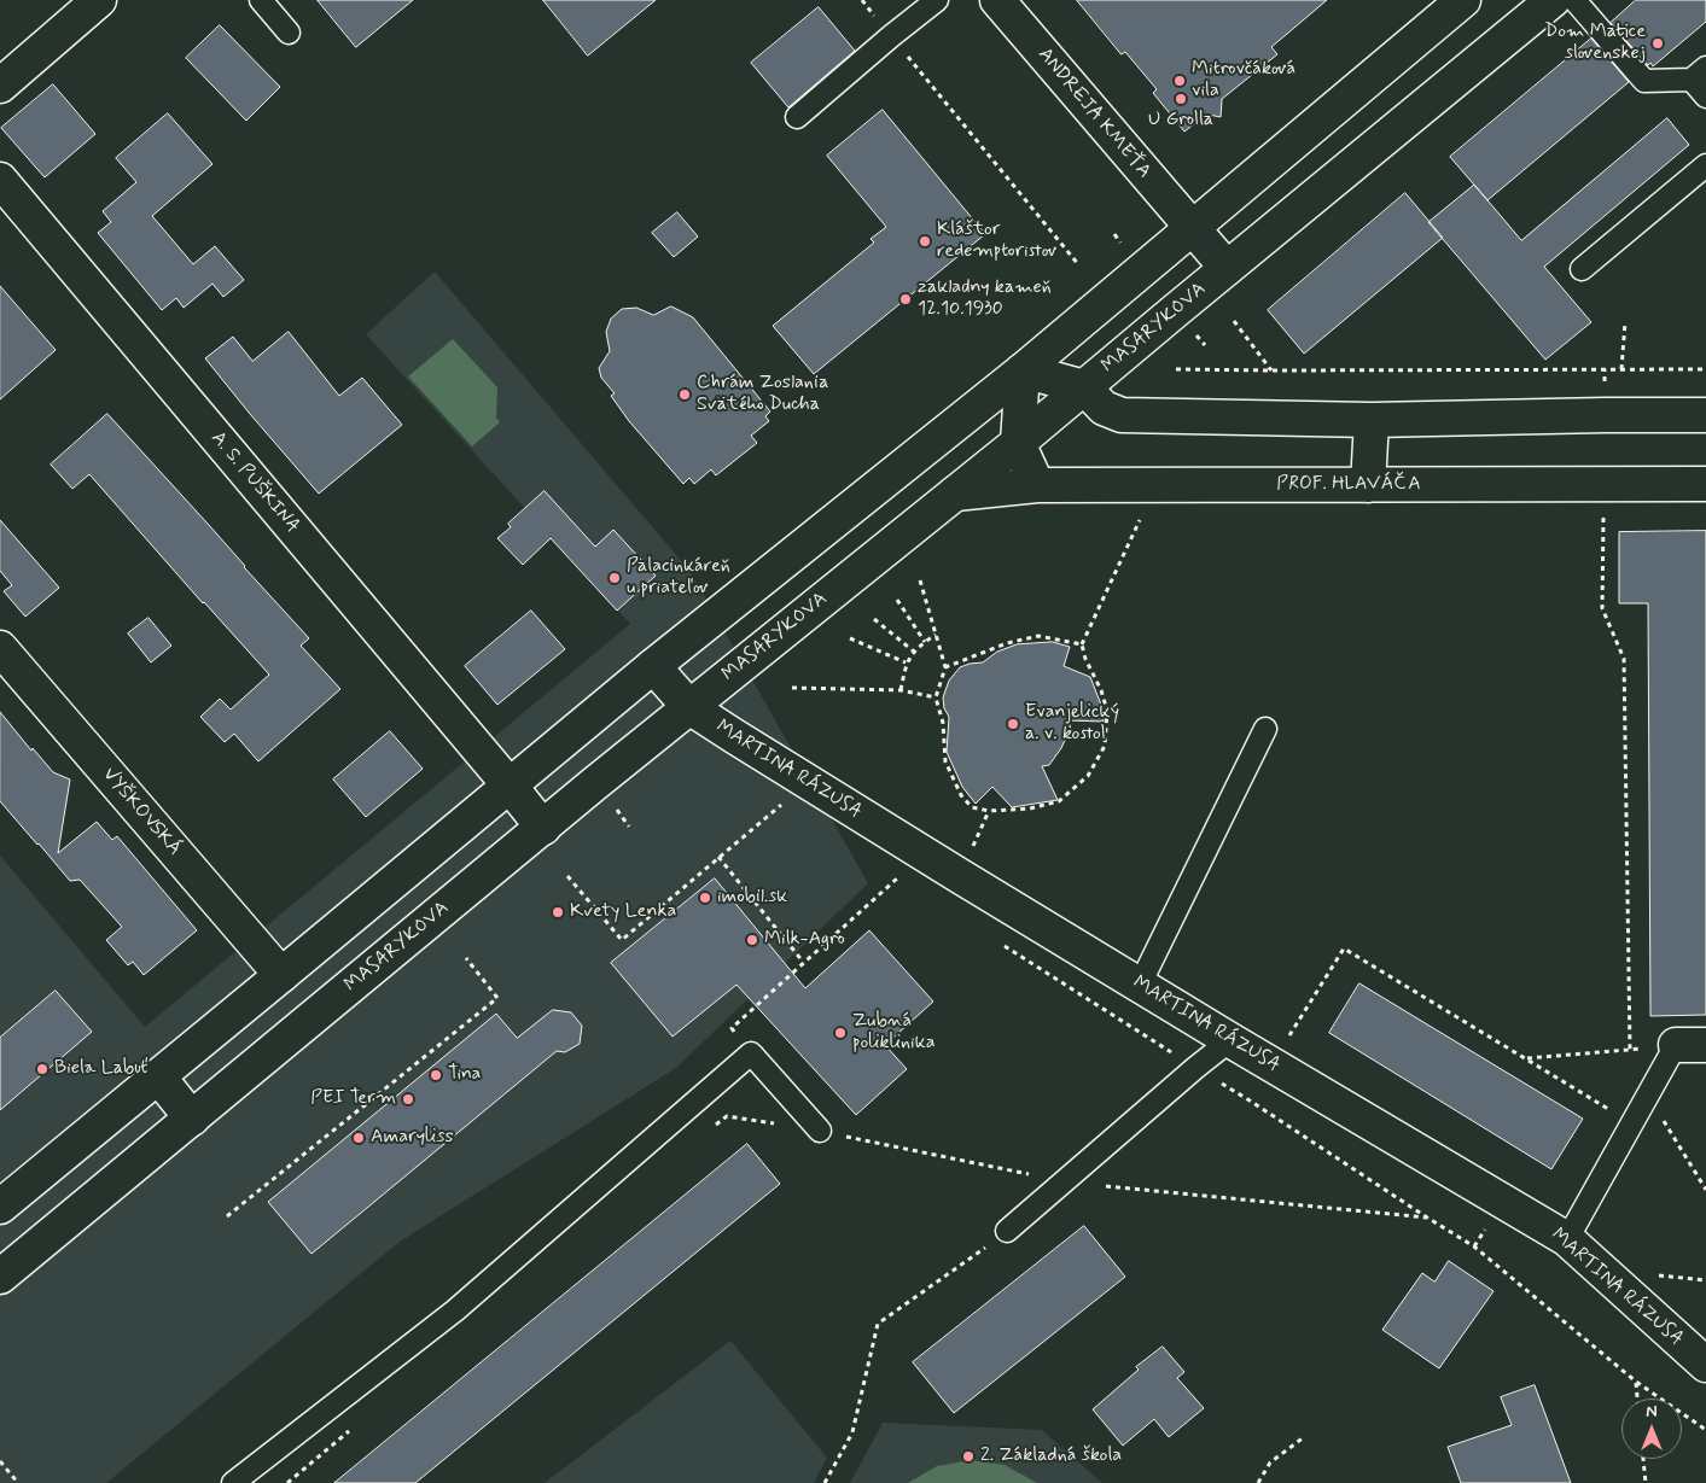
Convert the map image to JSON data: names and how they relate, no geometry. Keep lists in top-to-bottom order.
{
  "streets": {
    "street": [
      "ANDREJA KMEŤA",
      "MASARYKOVA",
      "A. S. PUŠKINA",
      "PROF. HLAVÁČA",
      "MARTINA RÁZUSA",
      "VYŠKOVSKÁ"
    ]
  },
  "crossings": [
    ["ANDREJA KMEŤA", "MASARYKOVA"],
    ["MASARYKOVA", "A. S. PUŠKINA"],
    ["MASARYKOVA", "PROF. HLAVÁČA"],
    ["MASARYKOVA", "MARTINA RÁZUSA"]
  ],
  "places": [
    "Dom Matice slovenskej",
    "Mitrovčáková vila",
    "U Grolla",
    "Kláštor redemptoristov",
    "zakladny kameň 12.10.1930",
    "Chrám Zoslania Svätého Ducha",
    "Palacinkáreň u priateľov",
    "Evanjelický a. v. kostol",
    "imobil.sk",
    "Kvety Lenka",
    "Milk-Agro",
    "Zubná poliklinika",
    "Biela Labuť",
    "Tina",
    "PEI Term",
    "Amaryliss",
    "2. Základná škola"
  ],
  "north": "top"
}
